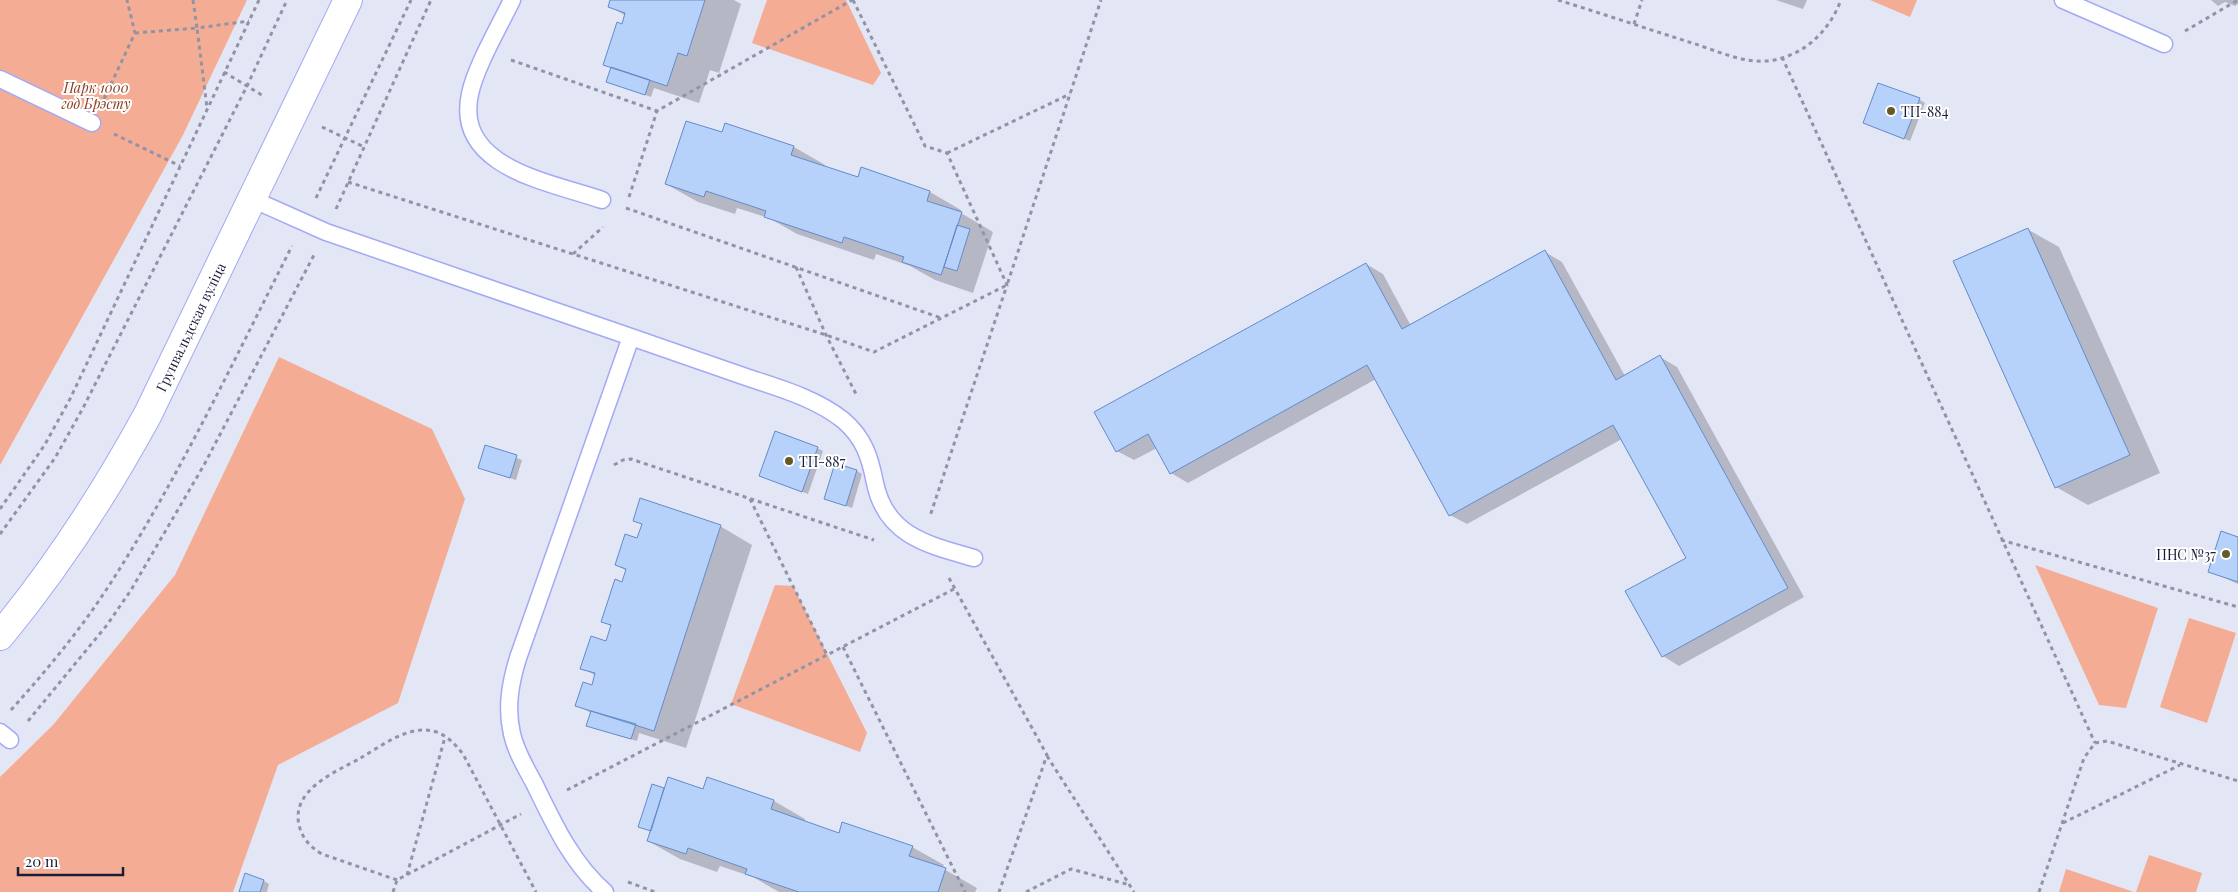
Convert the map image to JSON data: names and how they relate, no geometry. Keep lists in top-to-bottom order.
{
  "streets": {
    "street": ["Грунвальдская вуліца"]
  },
  "parks": ["Парк 1000 год Брэсту"],
  "places": ["ТП-884", "ТП-887", "ПНС №37"],
  "scale_bar": "20 m"
}
